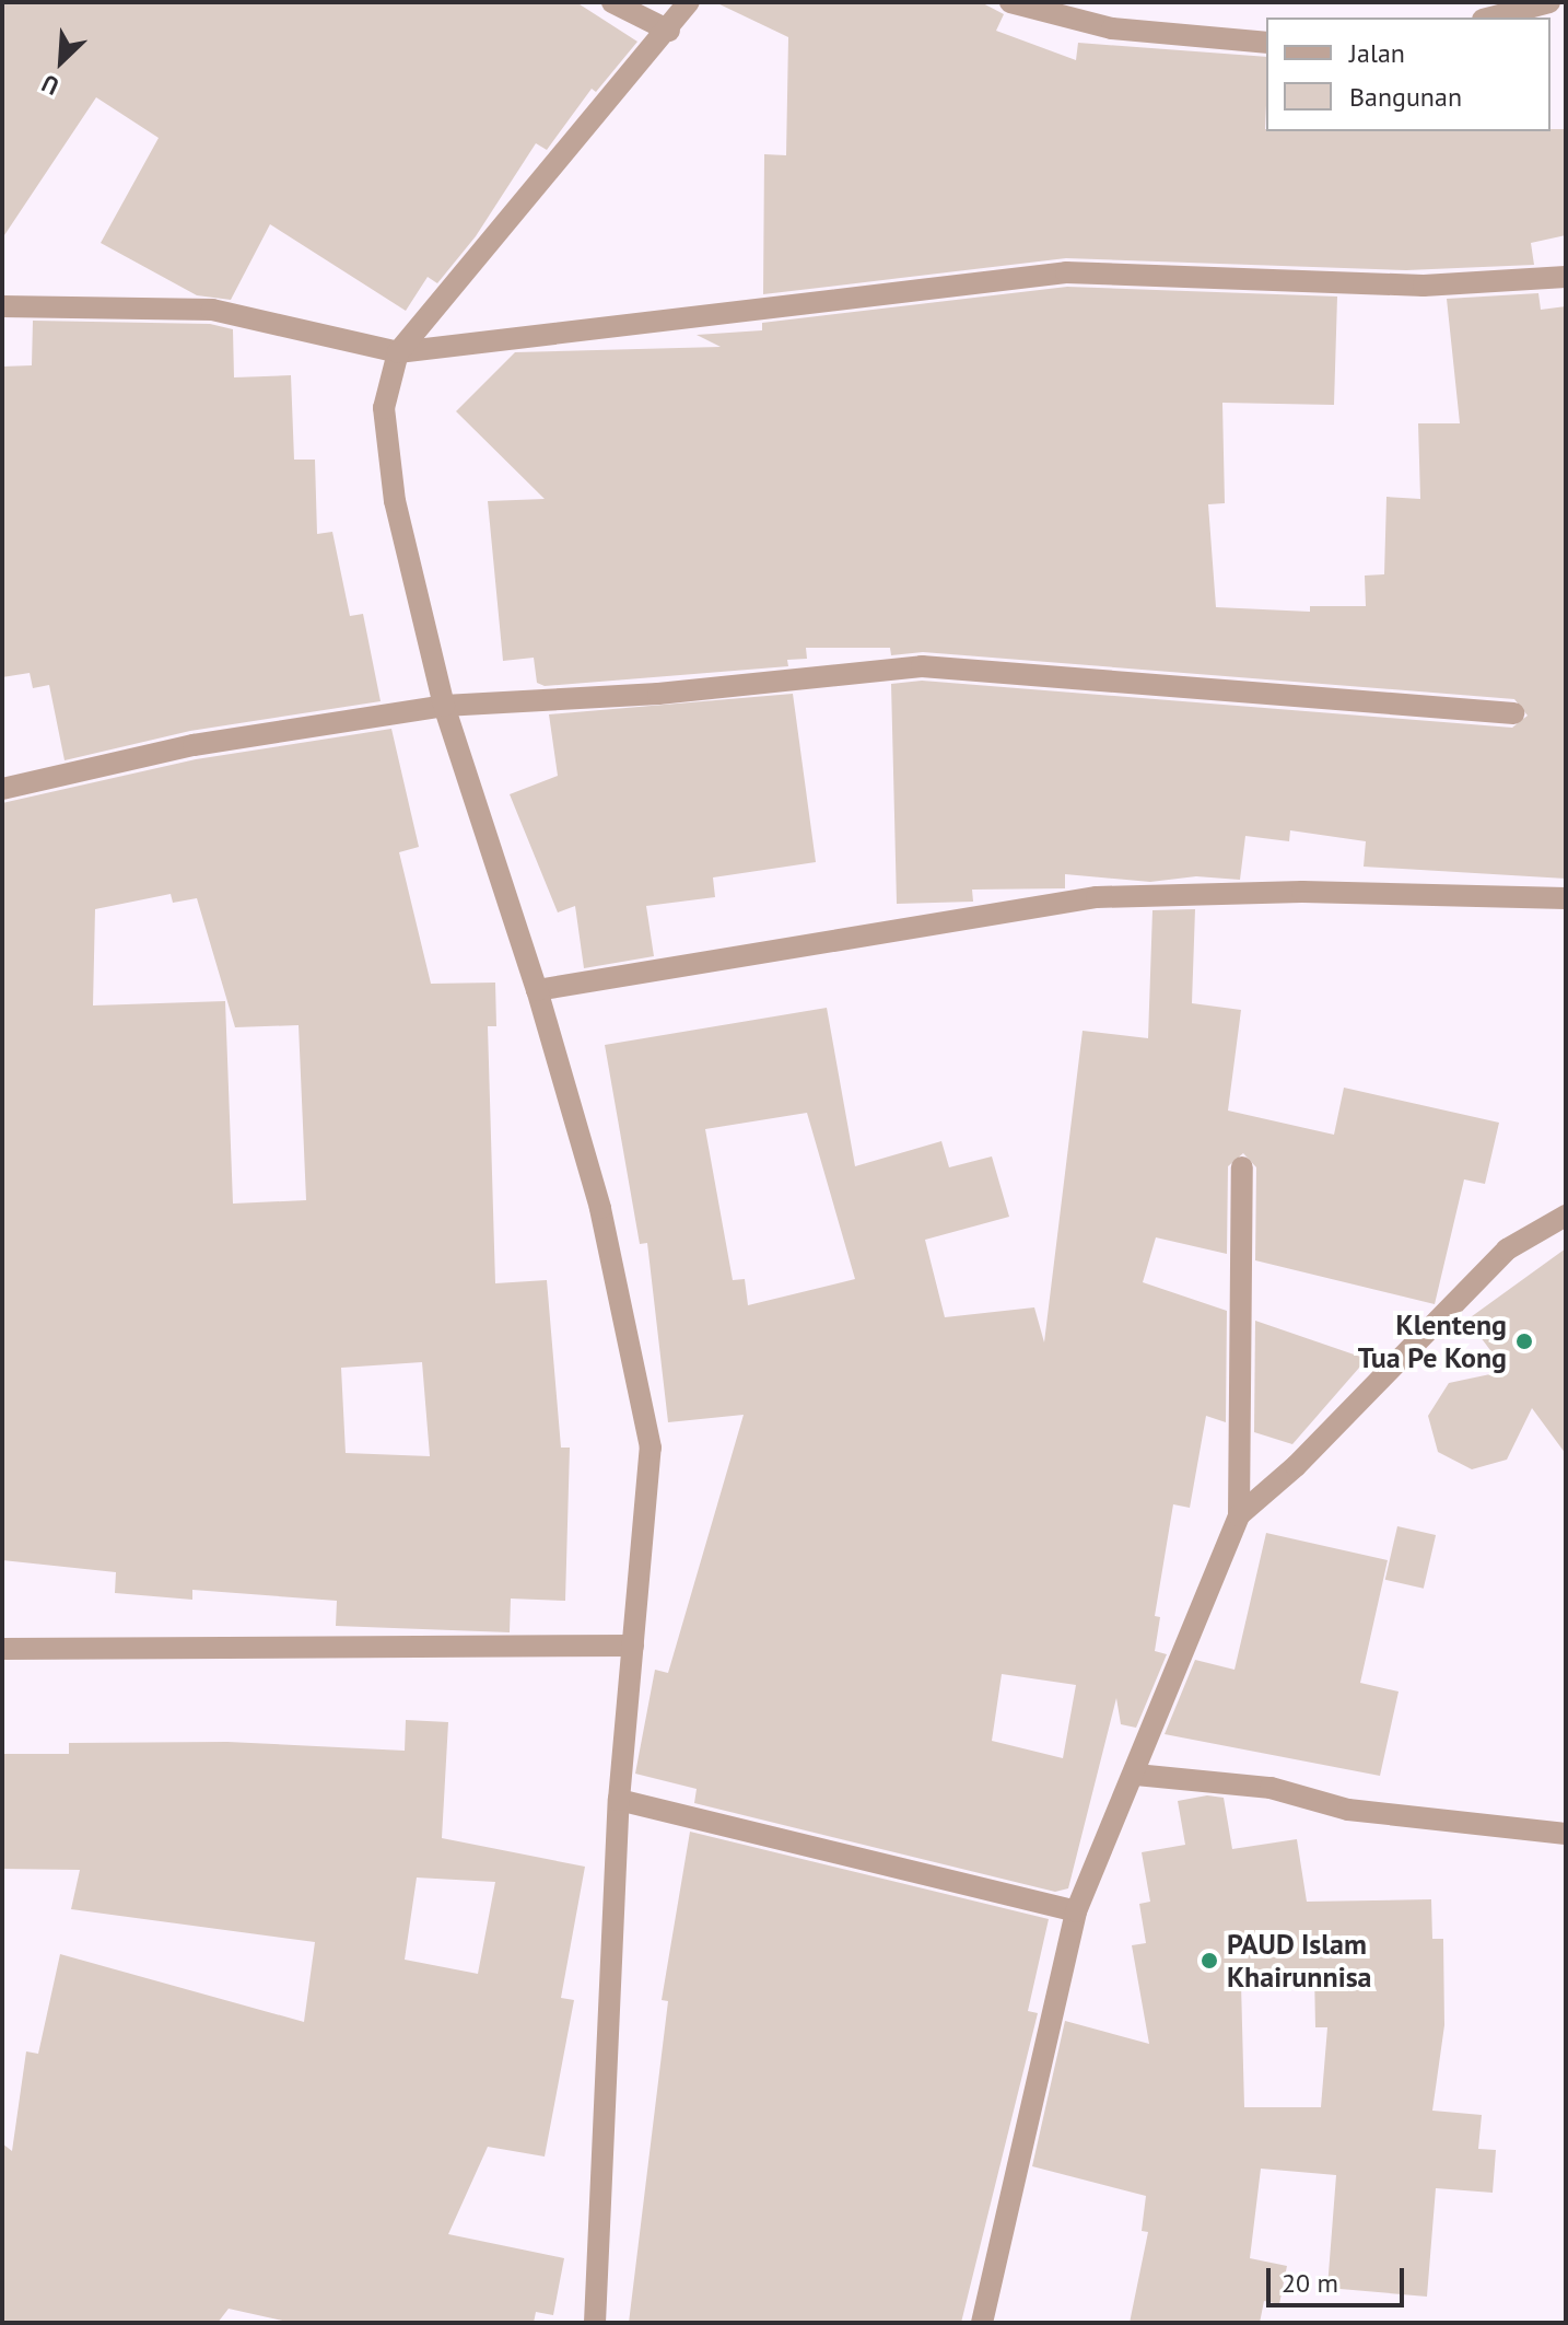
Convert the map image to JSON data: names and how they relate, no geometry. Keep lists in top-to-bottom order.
{
  "places": ["Klenteng Tua Pe Kong", "PAUD Islam Khairunnisa"],
  "legend": ["Jalan", "Bangunan"],
  "scale_bar": "20 m",
  "north": "bottom left"
}
